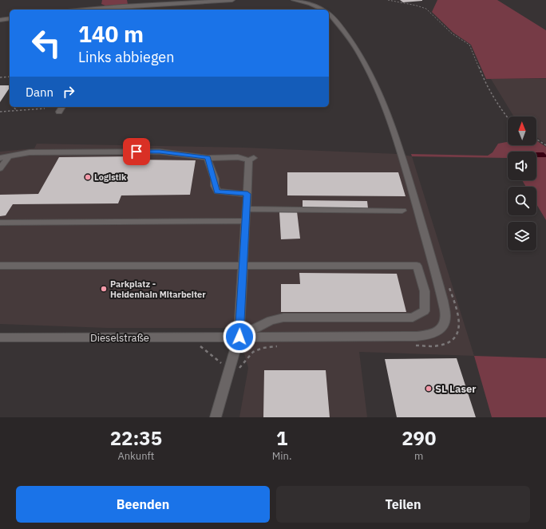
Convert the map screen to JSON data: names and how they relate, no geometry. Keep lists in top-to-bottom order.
{
  "streets": {
    "street": ["Dieselstraße"]
  },
  "places": ["Logistik", "Parkplatz - Heidenhain Mitarbeiter", "SL Laser"],
  "north": "top",
  "page": {
    "turn": ["140 m", "Links abbiegen"],
    "then": "Dann",
    "eta": [
      "22:35",
      "Ankunft",
      "1",
      "Min.",
      "290",
      "m"
    ],
    "buttons": ["Beenden", "Teilen"]
  }
}
